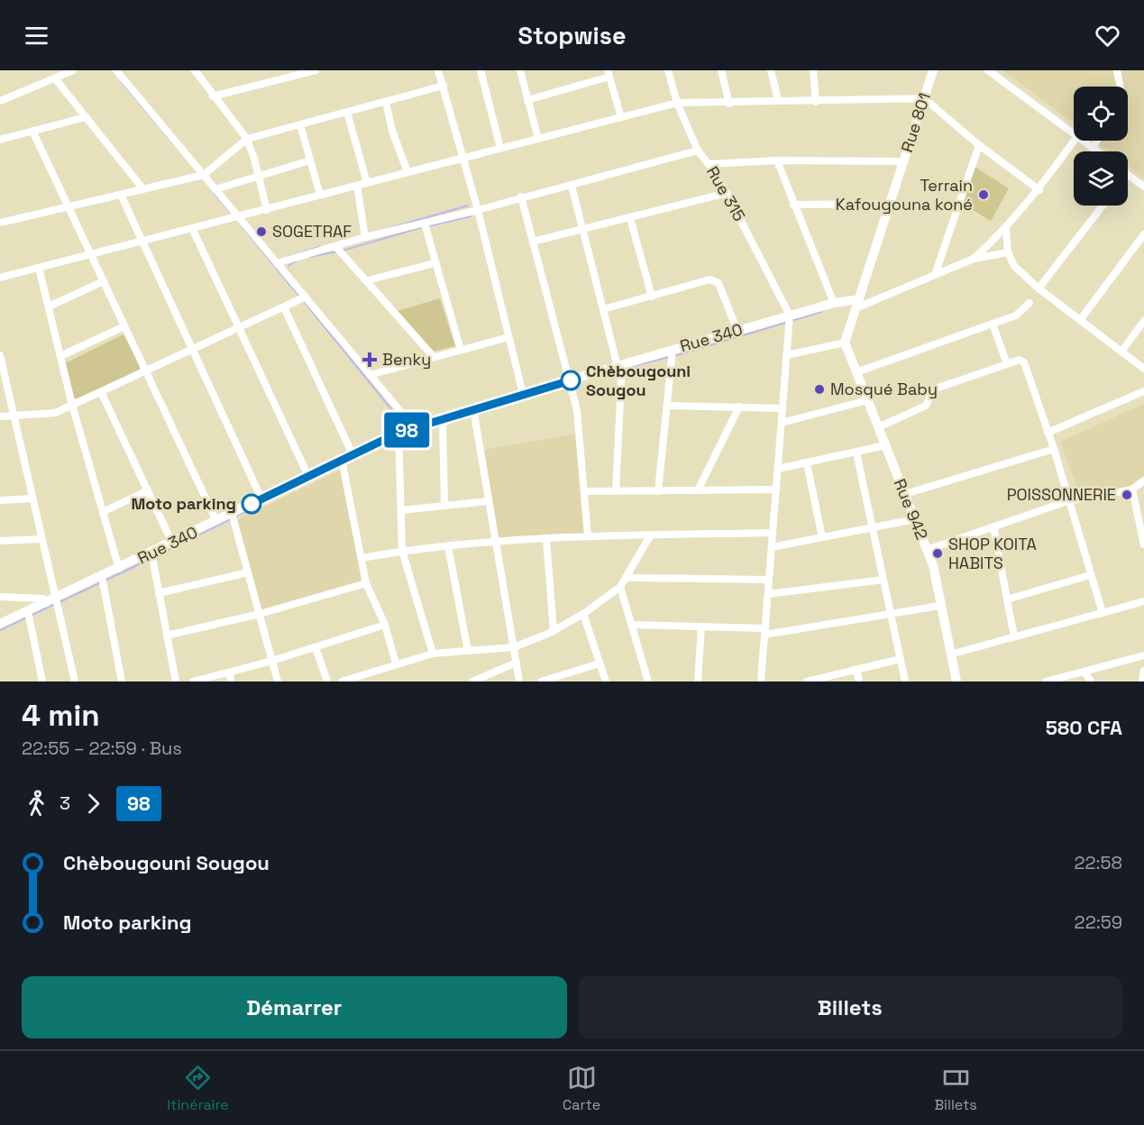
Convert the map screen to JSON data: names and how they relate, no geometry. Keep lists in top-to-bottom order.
{
  "streets": {
    "street": [
      "Rue 801",
      "Rue 315",
      "Rue 340",
      "Rue 942"
    ]
  },
  "crossings": [
    ["Rue 801", "Rue 340"],
    ["Rue 801", "Rue 942"],
    ["Rue 315", "Rue 340"]
  ],
  "places": {
    "other": [
      "Terrain Kafougouna koné",
      "SOGETRAF",
      "Chèbougouni Sougou",
      "Mosqué Baby",
      "POISSONNERIE",
      "Moto parking",
      "SHOP KOITA HABITS"
    ],
    "health": ["Benky"]
  },
  "lines": ["bus line 98"],
  "page": {
    "header": "Stopwise",
    "on_map": "98",
    "heading": ["4 min", "22:55 – 22:59 · Bus", "580 CFA"],
    "legs": ["3", "98"],
    "list": [
      {
        "name": "Chèbougouni Sougou",
        "value": "22:58"
      },
      {
        "name": "Moto parking",
        "value": "22:59"
      }
    ],
    "buttons": ["Démarrer", "Billets"],
    "tabs": ["Itinéraire", "Carte", "Billets"]
  }
}
